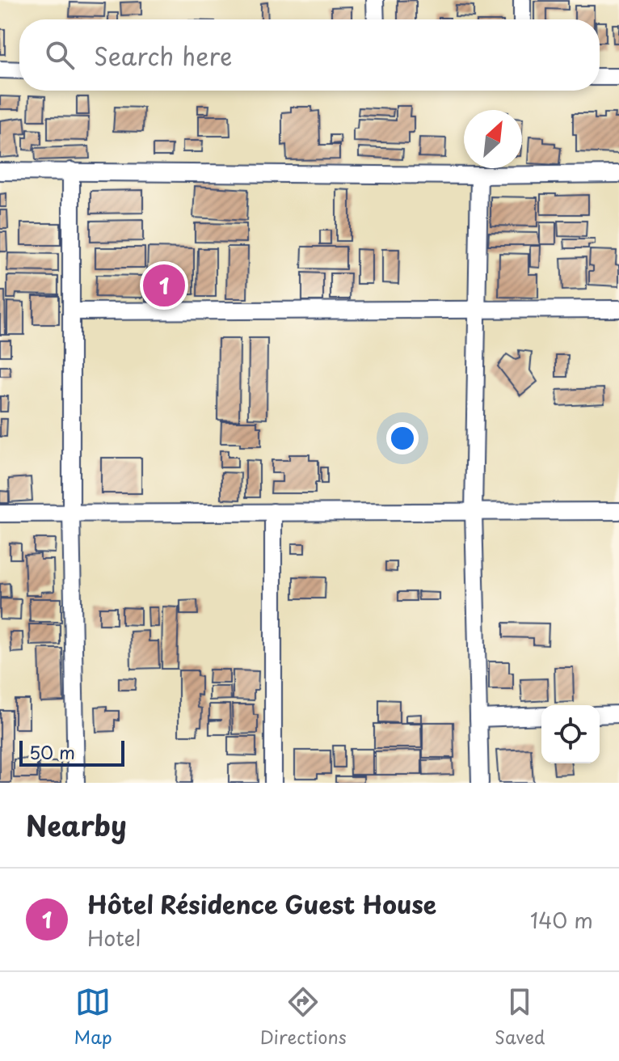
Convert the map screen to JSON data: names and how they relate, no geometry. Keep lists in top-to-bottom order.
{
  "scale_bar": "50 m",
  "north": "top right",
  "page": {
    "search": "Search here",
    "pins": "1",
    "scale": "50 m",
    "heading": "Nearby",
    "list": [
      {
        "mark": "1",
        "name": "Hôtel Résidence Guest House",
        "note": "Hotel",
        "value": "140 m"
      }
    ],
    "nav": ["Map", "Directions", "Saved"]
  }
}
